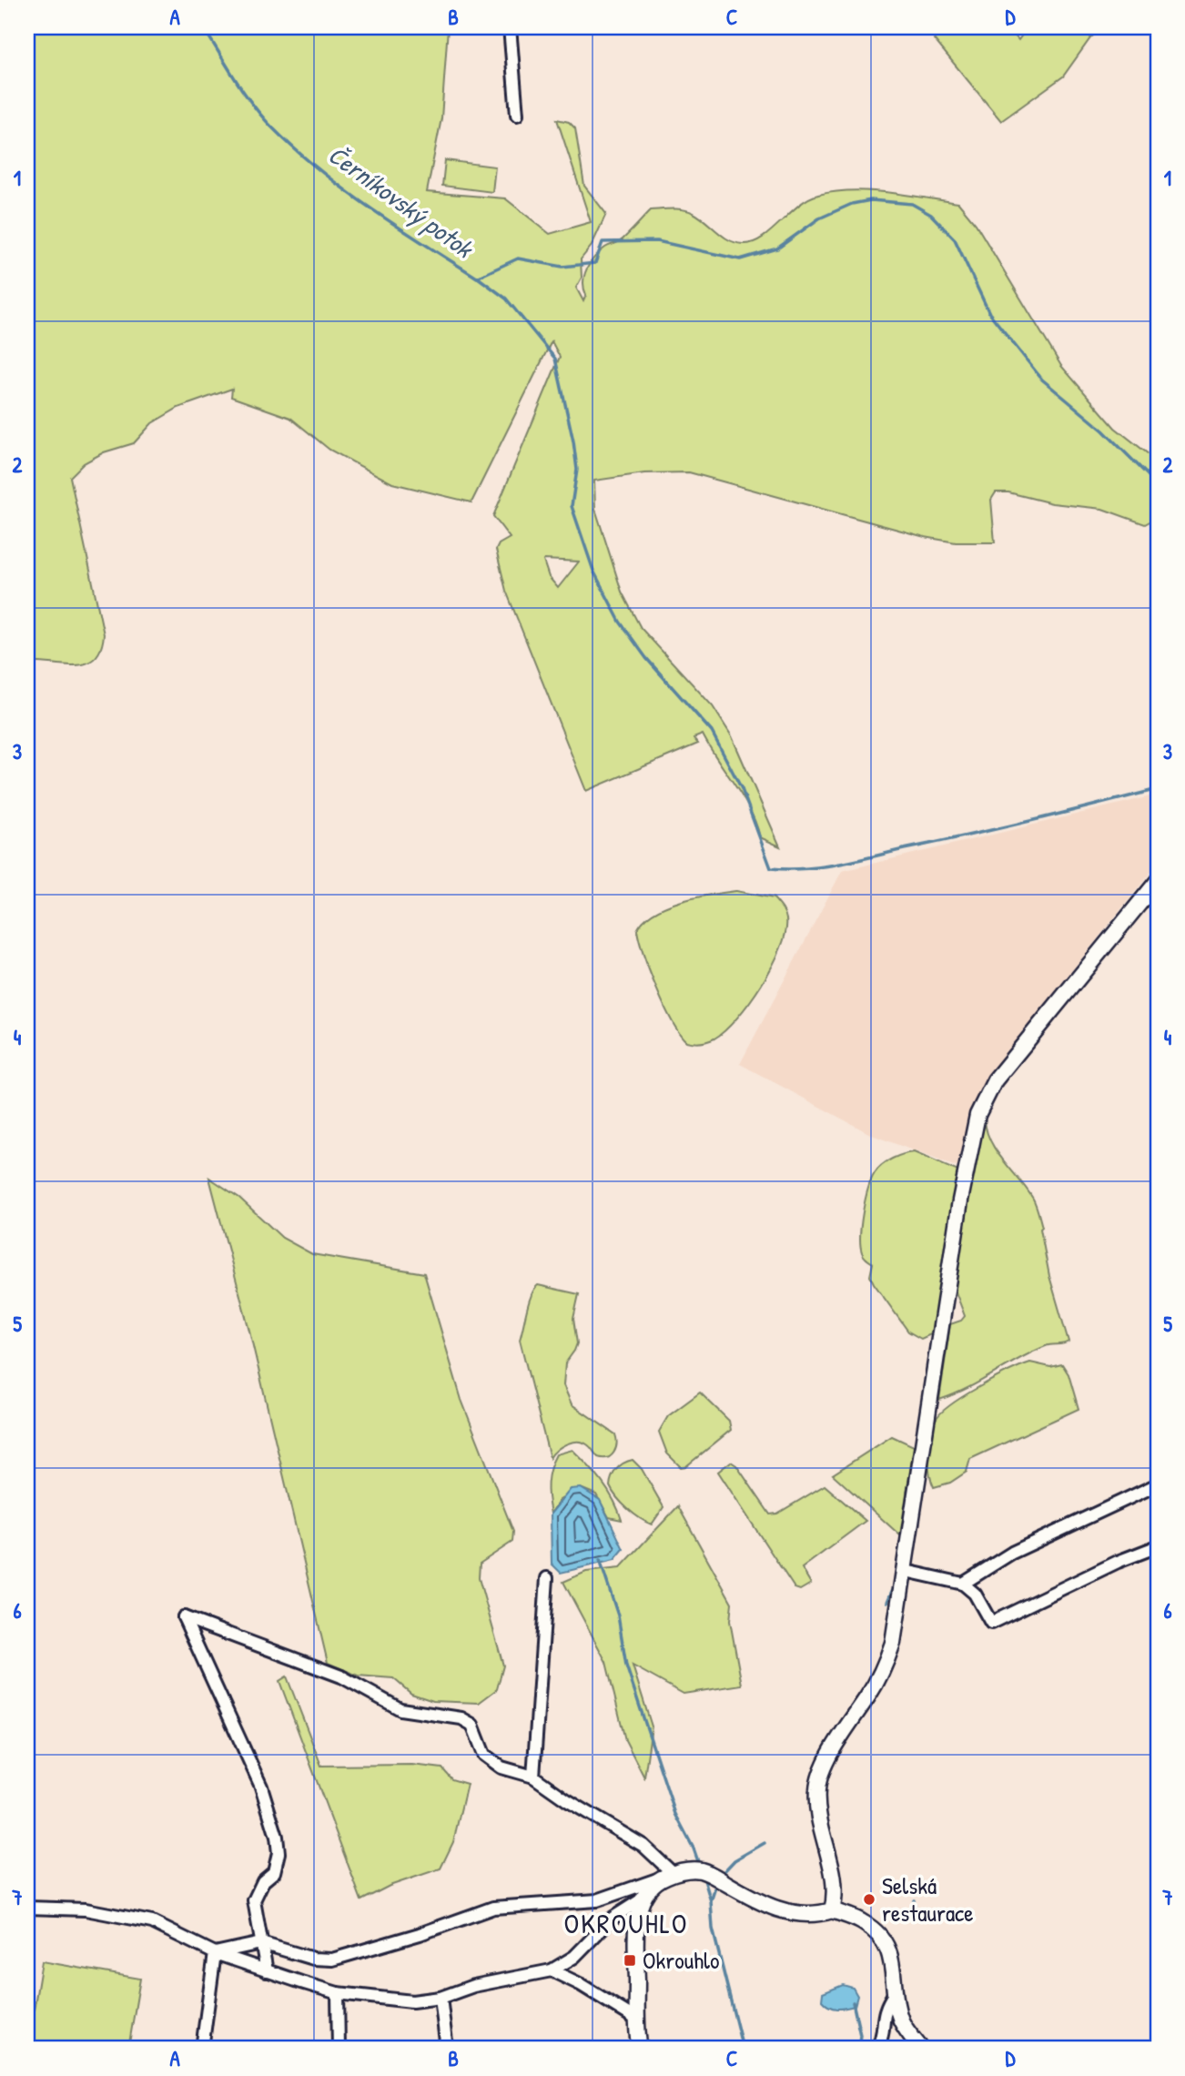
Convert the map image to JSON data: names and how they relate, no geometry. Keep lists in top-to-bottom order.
{
  "districts": ["OKROUHLO"],
  "water": ["Černíkovský potok"],
  "places": {
    "other": ["Selská restaurace"],
    "transit": ["Okrouhlo"]
  },
  "grid": {
    "columns": [
      "A",
      "B",
      "C",
      "D"
    ],
    "rows": [
      "1",
      "2",
      "3",
      "4",
      "5",
      "6",
      "7"
    ]
  }
}
